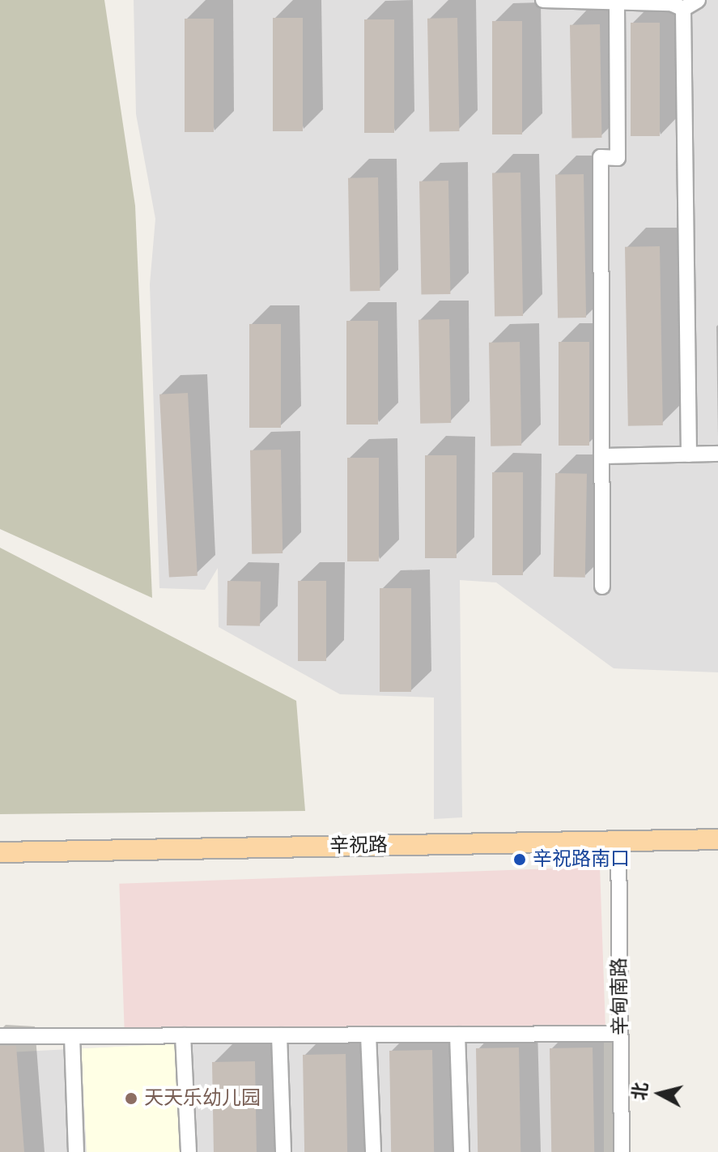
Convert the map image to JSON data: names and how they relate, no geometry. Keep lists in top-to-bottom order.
{
  "streets": {
    "main road": ["辛祝路"],
    "street": ["辛甸南路"]
  },
  "crossings": [
    ["辛祝路", "辛甸南路"]
  ],
  "places": ["辛祝路南口", "天天乐幼儿园"],
  "north": "left"
}
